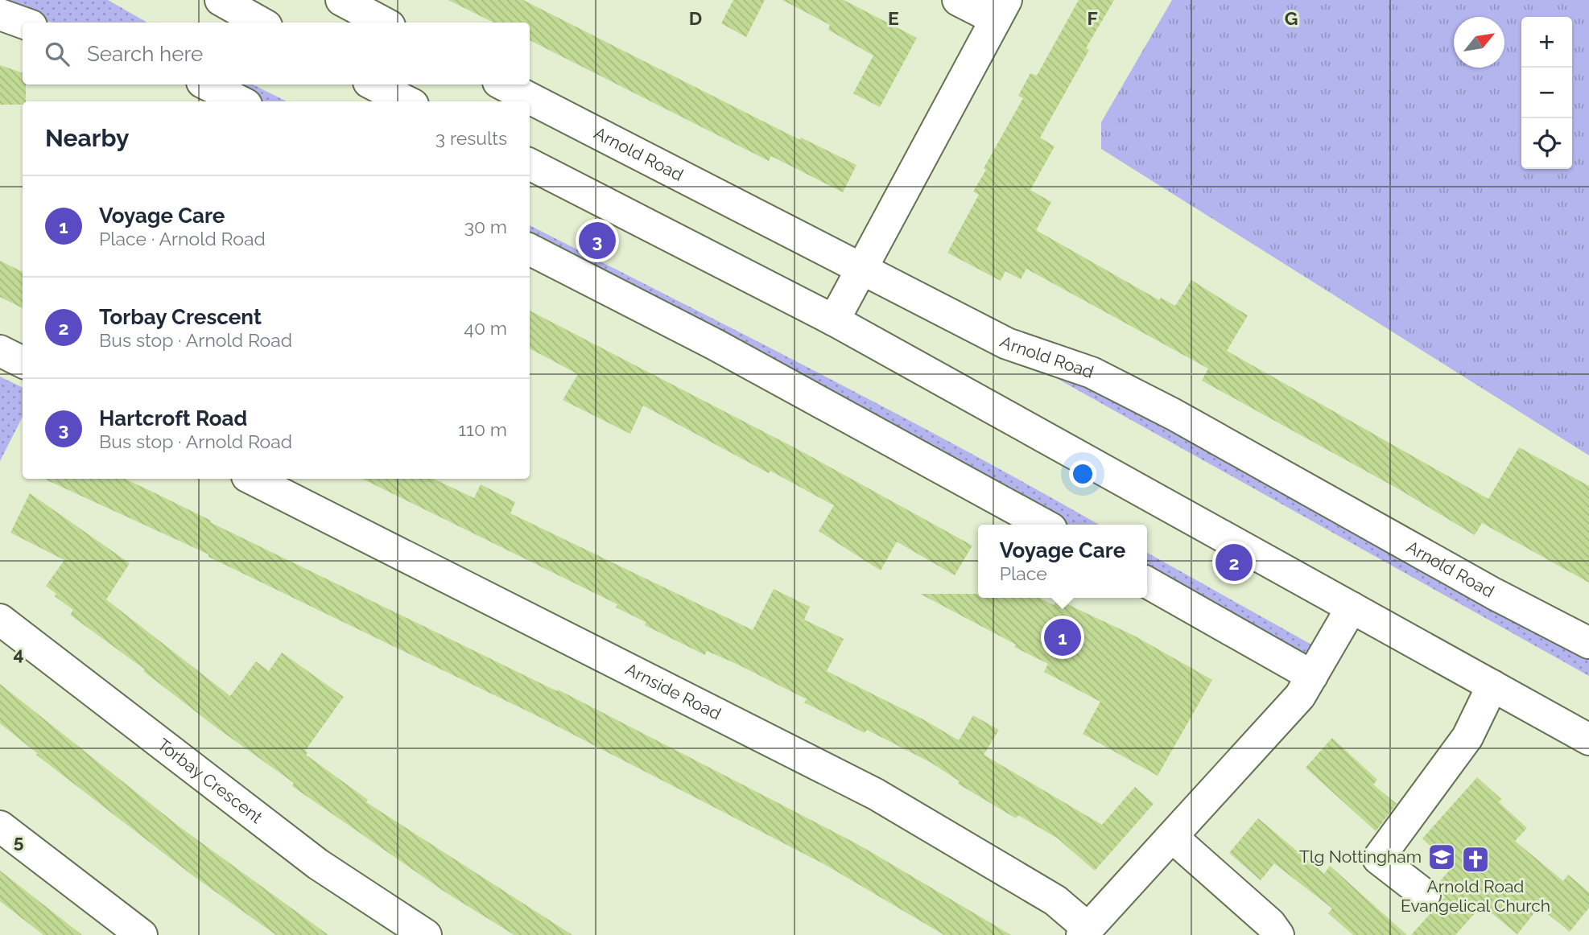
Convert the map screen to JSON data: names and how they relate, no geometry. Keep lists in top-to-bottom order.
{
  "streets": {
    "street": ["Arnold Road", "Arnside Road", "Torbay Crescent"]
  },
  "places": {
    "school or university": ["Tlg Nottingham"],
    "church": ["Arnold Road Evangelical Church"]
  },
  "north": "top right",
  "page": {
    "map_buttons": ["+", "−"],
    "search": "Search here",
    "heading": ["Nearby", "3 results"],
    "list": [
      {
        "mark": "1",
        "name": "Voyage Care",
        "note": "Place · Arnold Road",
        "value": "30 m"
      },
      {
        "mark": "2",
        "name": "Torbay Crescent",
        "note": "Bus stop · Arnold Road",
        "value": "40 m"
      },
      {
        "mark": "3",
        "name": "Hartcroft Road",
        "note": "Bus stop · Arnold Road",
        "value": "110 m"
      }
    ],
    "pins": ["3", "2", "1"],
    "popup": ["Voyage Care", "Place"]
  },
  "grid": {
    "columns": [
      "D",
      "E",
      "F",
      "G"
    ],
    "rows": ["4", "5"]
  }
}
